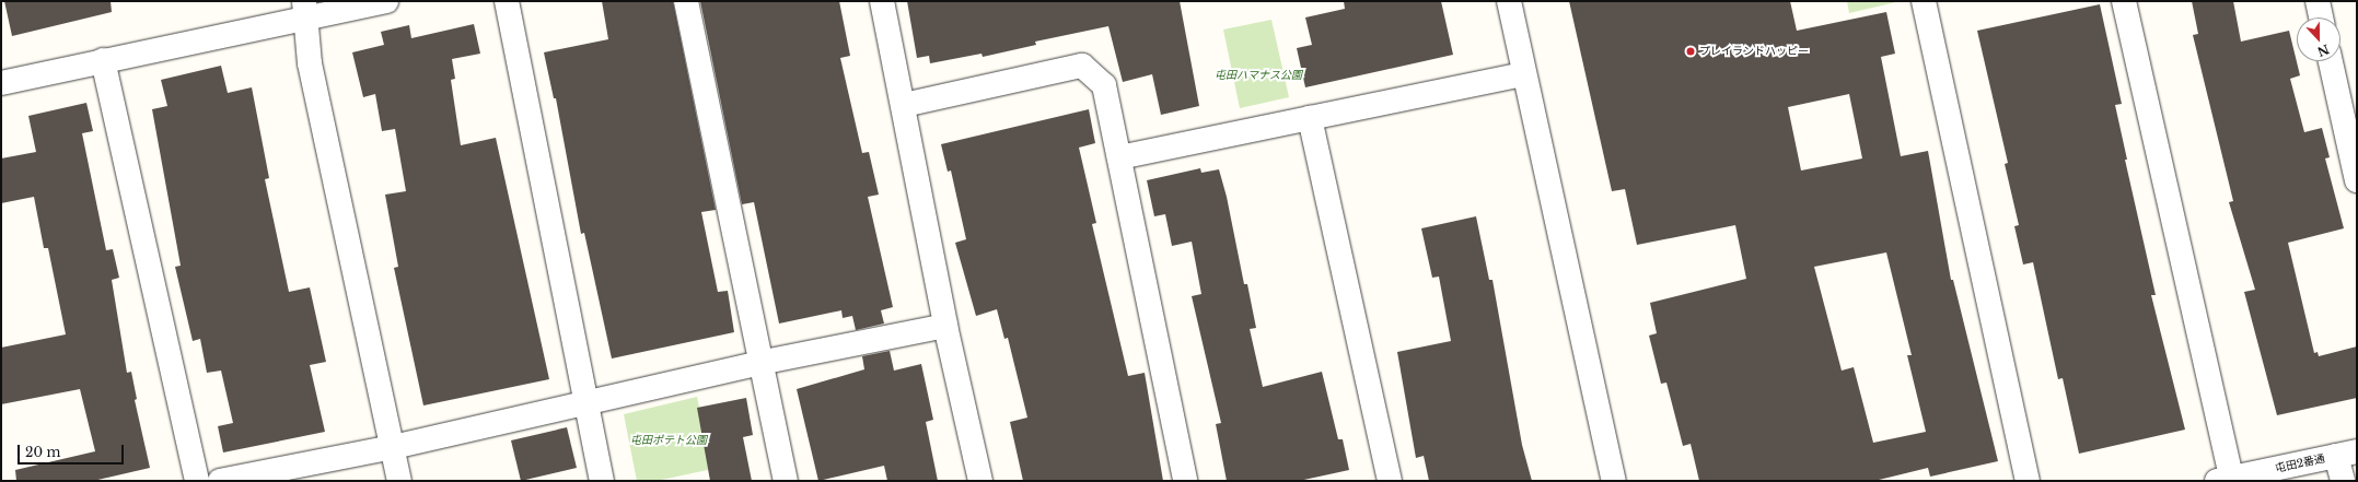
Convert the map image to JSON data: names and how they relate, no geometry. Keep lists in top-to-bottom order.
{
  "streets": {
    "street": ["屯田2番通"]
  },
  "parks": ["屯田ハマナス公園", "屯田ポテト公園"],
  "places": ["プレイランドハッピー"],
  "scale_bar": "20 m",
  "north": "bottom"
}
